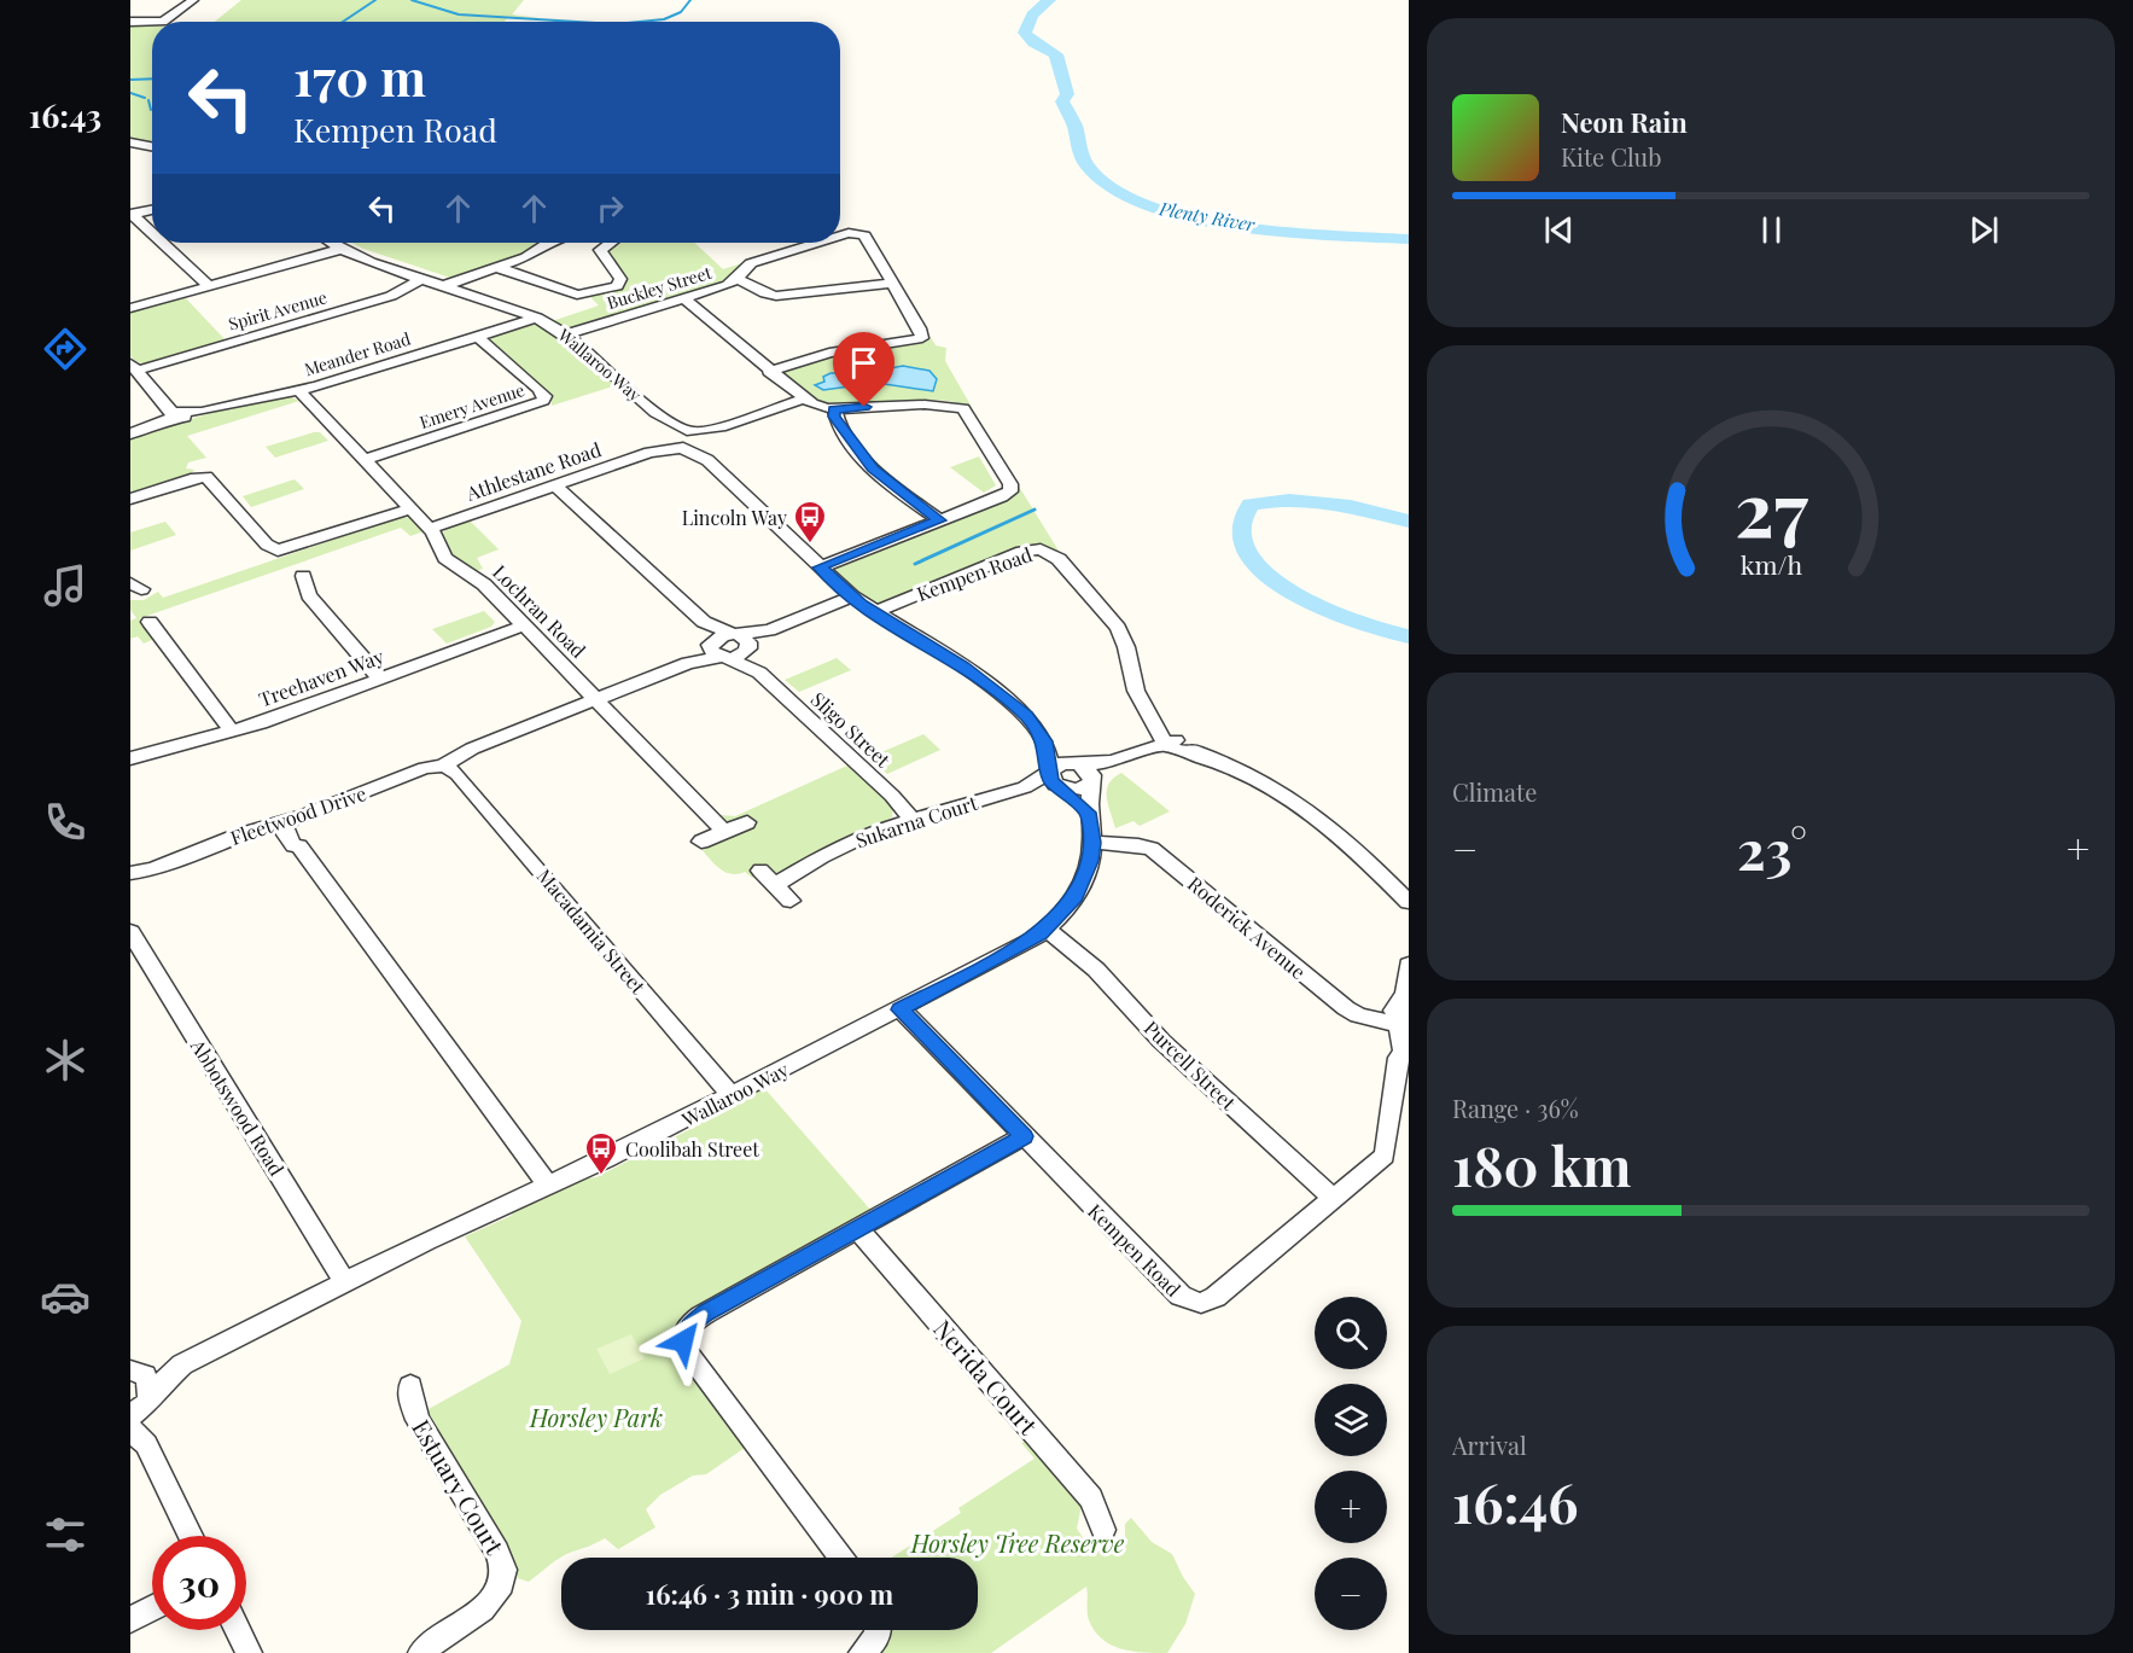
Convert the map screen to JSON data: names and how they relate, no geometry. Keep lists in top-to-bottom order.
{
  "streets": {
    "street": [
      "Buckley Street",
      "Spirit Avenue",
      "Meander Road",
      "Wallaroo Way",
      "Emery Avenue",
      "Athlestane Road",
      "Kempen Road",
      "Lochran Road",
      "Treehaven Way",
      "Sligo Street",
      "Fleetwood Drive",
      "Sukarna Court",
      "Roderick Avenue",
      "Macadamia Street",
      "Purcell Street",
      "Abbotswood Road",
      "Nerida Court",
      "Estuary Court"
    ]
  },
  "crossings": [
    ["Buckley Street", "Wallaroo Way"],
    ["Spirit Avenue", "Wallaroo Way"],
    ["Meander Road", "Wallaroo Way"],
    ["Meander Road", "Emery Avenue"],
    ["Meander Road", "Lochran Road"],
    ["Wallaroo Way", "Athlestane Road"],
    ["Wallaroo Way", "Kempen Road"],
    ["Wallaroo Way", "Sukarna Court"],
    ["Wallaroo Way", "Roderick Avenue"],
    ["Wallaroo Way", "Macadamia Street"],
    ["Wallaroo Way", "Purcell Street"],
    ["Wallaroo Way", "Abbotswood Road"],
    ["Emery Avenue", "Lochran Road"],
    ["Athlestane Road", "Lochran Road"],
    ["Kempen Road", "Roderick Avenue"],
    ["Kempen Road", "Purcell Street"],
    ["Lochran Road", "Treehaven Way"],
    ["Lochran Road", "Fleetwood Drive"],
    ["Sligo Street", "Fleetwood Drive"],
    ["Sligo Street", "Sukarna Court"],
    ["Fleetwood Drive", "Macadamia Street"]
  ],
  "water": ["Plenty River"],
  "parks": ["Horsley Park", "Horsley Tree Reserve"],
  "places": {
    "bus stop": ["Lincoln Way", "Coolibah Street"]
  },
  "page": {
    "tabs": "16:43",
    "turn": ["170 m", "Kempen Road"],
    "song": ["Neon Rain", "Kite Club"],
    "tile": [
      "Climate",
      ["Range · 36%", "180 km"],
      ["Arrival", "16:46"]
    ],
    "heat": ["−", "23°", "+"],
    "map_buttons": ["+", "−"],
    "limit": "30",
    "trip": "16:46 · 3 min · 900 m",
    "gauge": ["27", "km/h"]
  }
}
